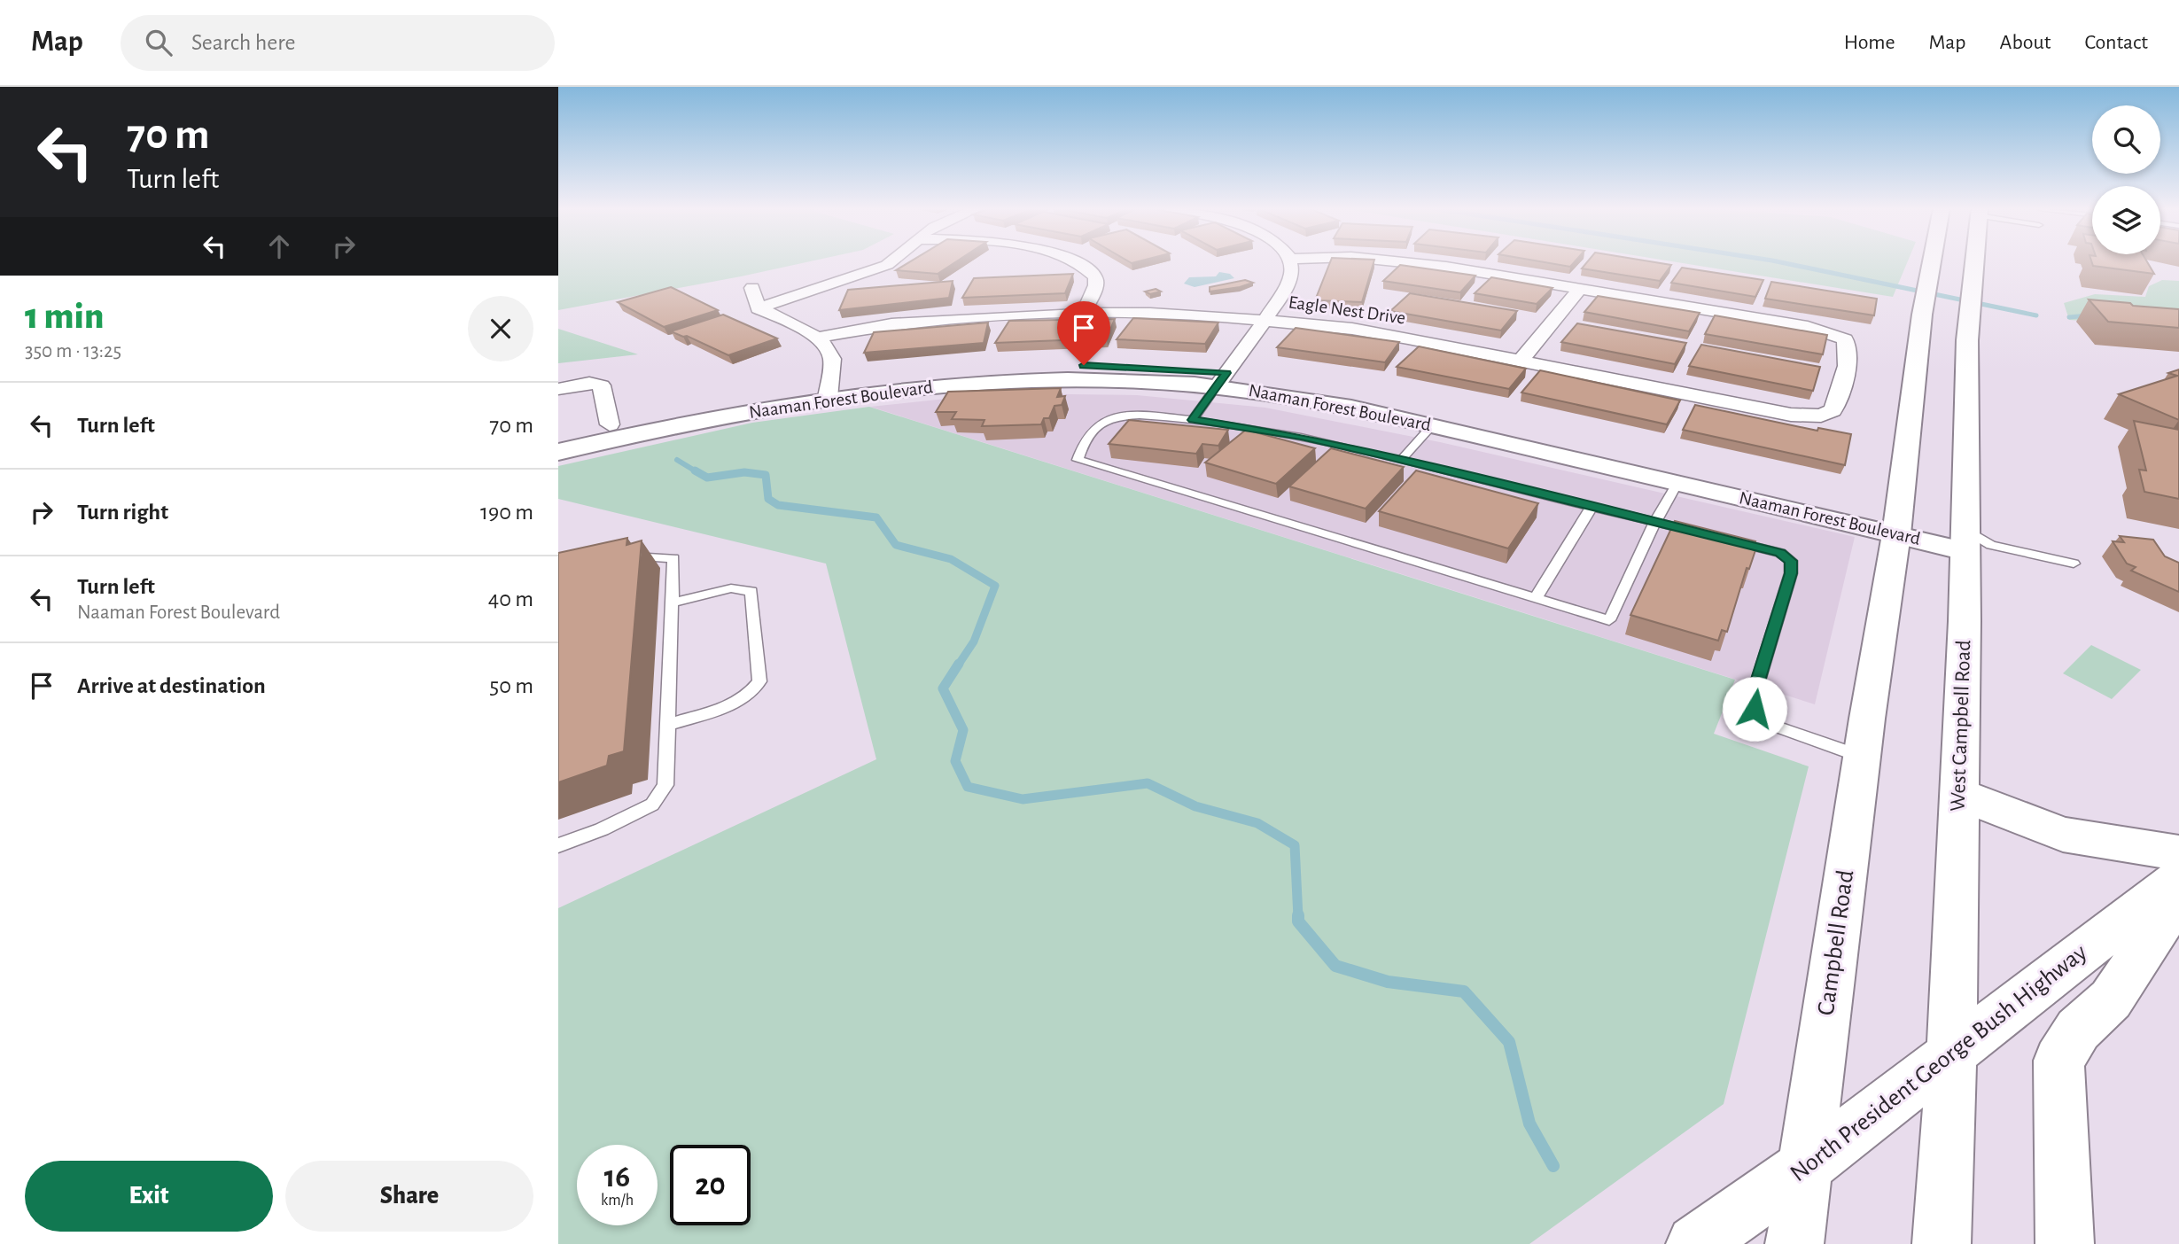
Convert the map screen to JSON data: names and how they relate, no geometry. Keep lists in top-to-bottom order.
{
  "streets": {
    "main road": [
      "Naaman Forest Boulevard",
      "West Campbell Road",
      "Campbell Road",
      "North President George Bush Highway"
    ],
    "street": ["Eagle Nest Drive"]
  },
  "crossings": [
    ["Naaman Forest Boulevard", "West Campbell Road"],
    ["West Campbell Road", "North President George Bush Highway"],
    ["Campbell Road", "North President George Bush Highway"]
  ],
  "page": {
    "header": "Map",
    "search": "Search here",
    "nav": [
      "Home",
      "Map",
      "About",
      "Contact"
    ],
    "turn": ["70 m", "Turn left"],
    "heading": ["1 min", "350 m · 13:25"],
    "list": [
      {
        "name": "Turn left",
        "value": "70 m"
      },
      {
        "name": "Turn right",
        "value": "190 m"
      },
      {
        "name": "Turn left",
        "note": "Naaman Forest Boulevard",
        "value": "40 m"
      },
      {
        "name": "Arrive at destination",
        "value": "50 m"
      }
    ],
    "speed": "16 km/h",
    "limit": "20",
    "buttons": ["Exit", "Share"]
  }
}
